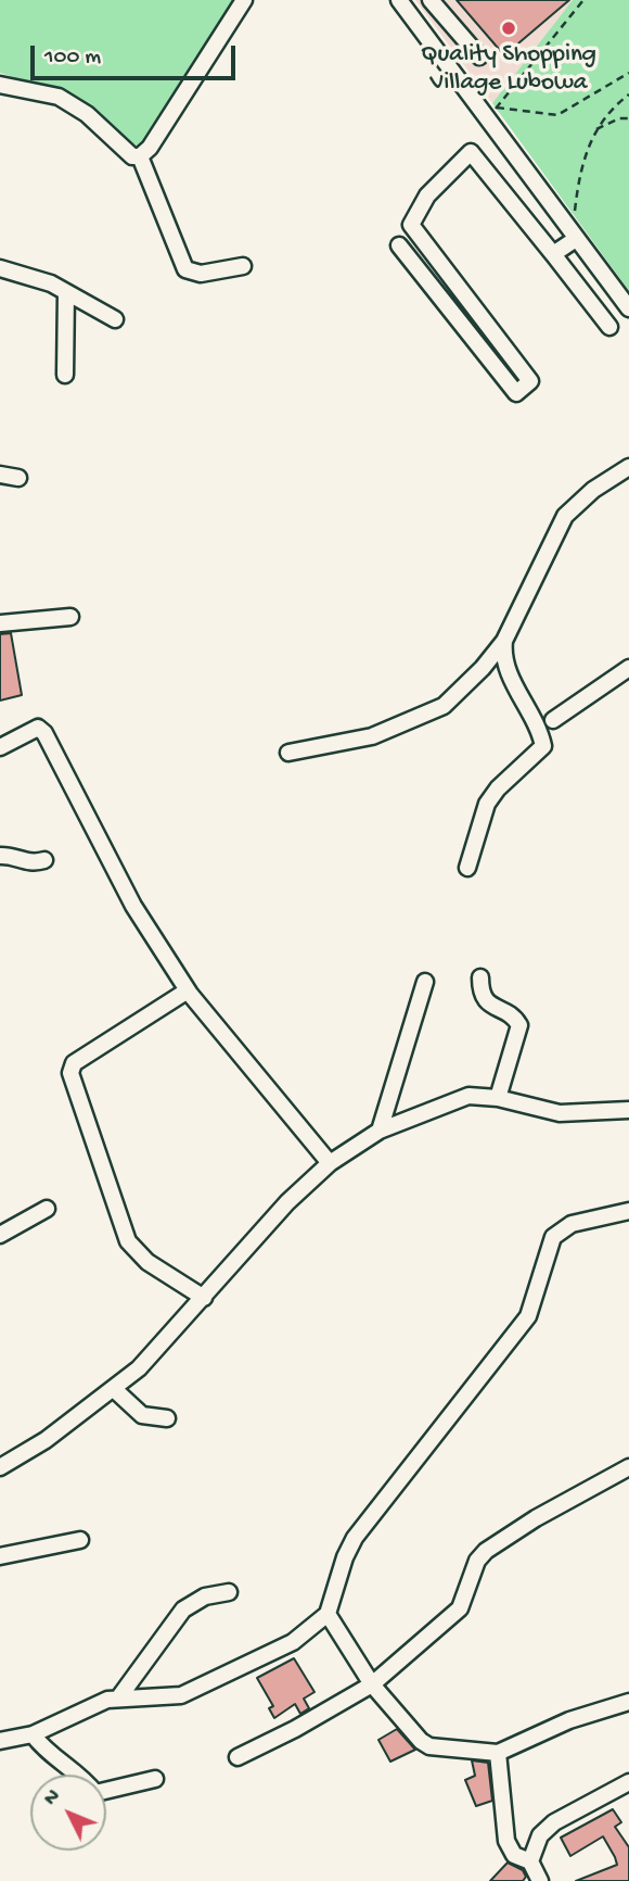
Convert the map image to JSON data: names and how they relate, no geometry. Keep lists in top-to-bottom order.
{
  "places": ["Quality Shopping Village Lubowa"],
  "scale_bar": "100 m",
  "north": "top left"
}
